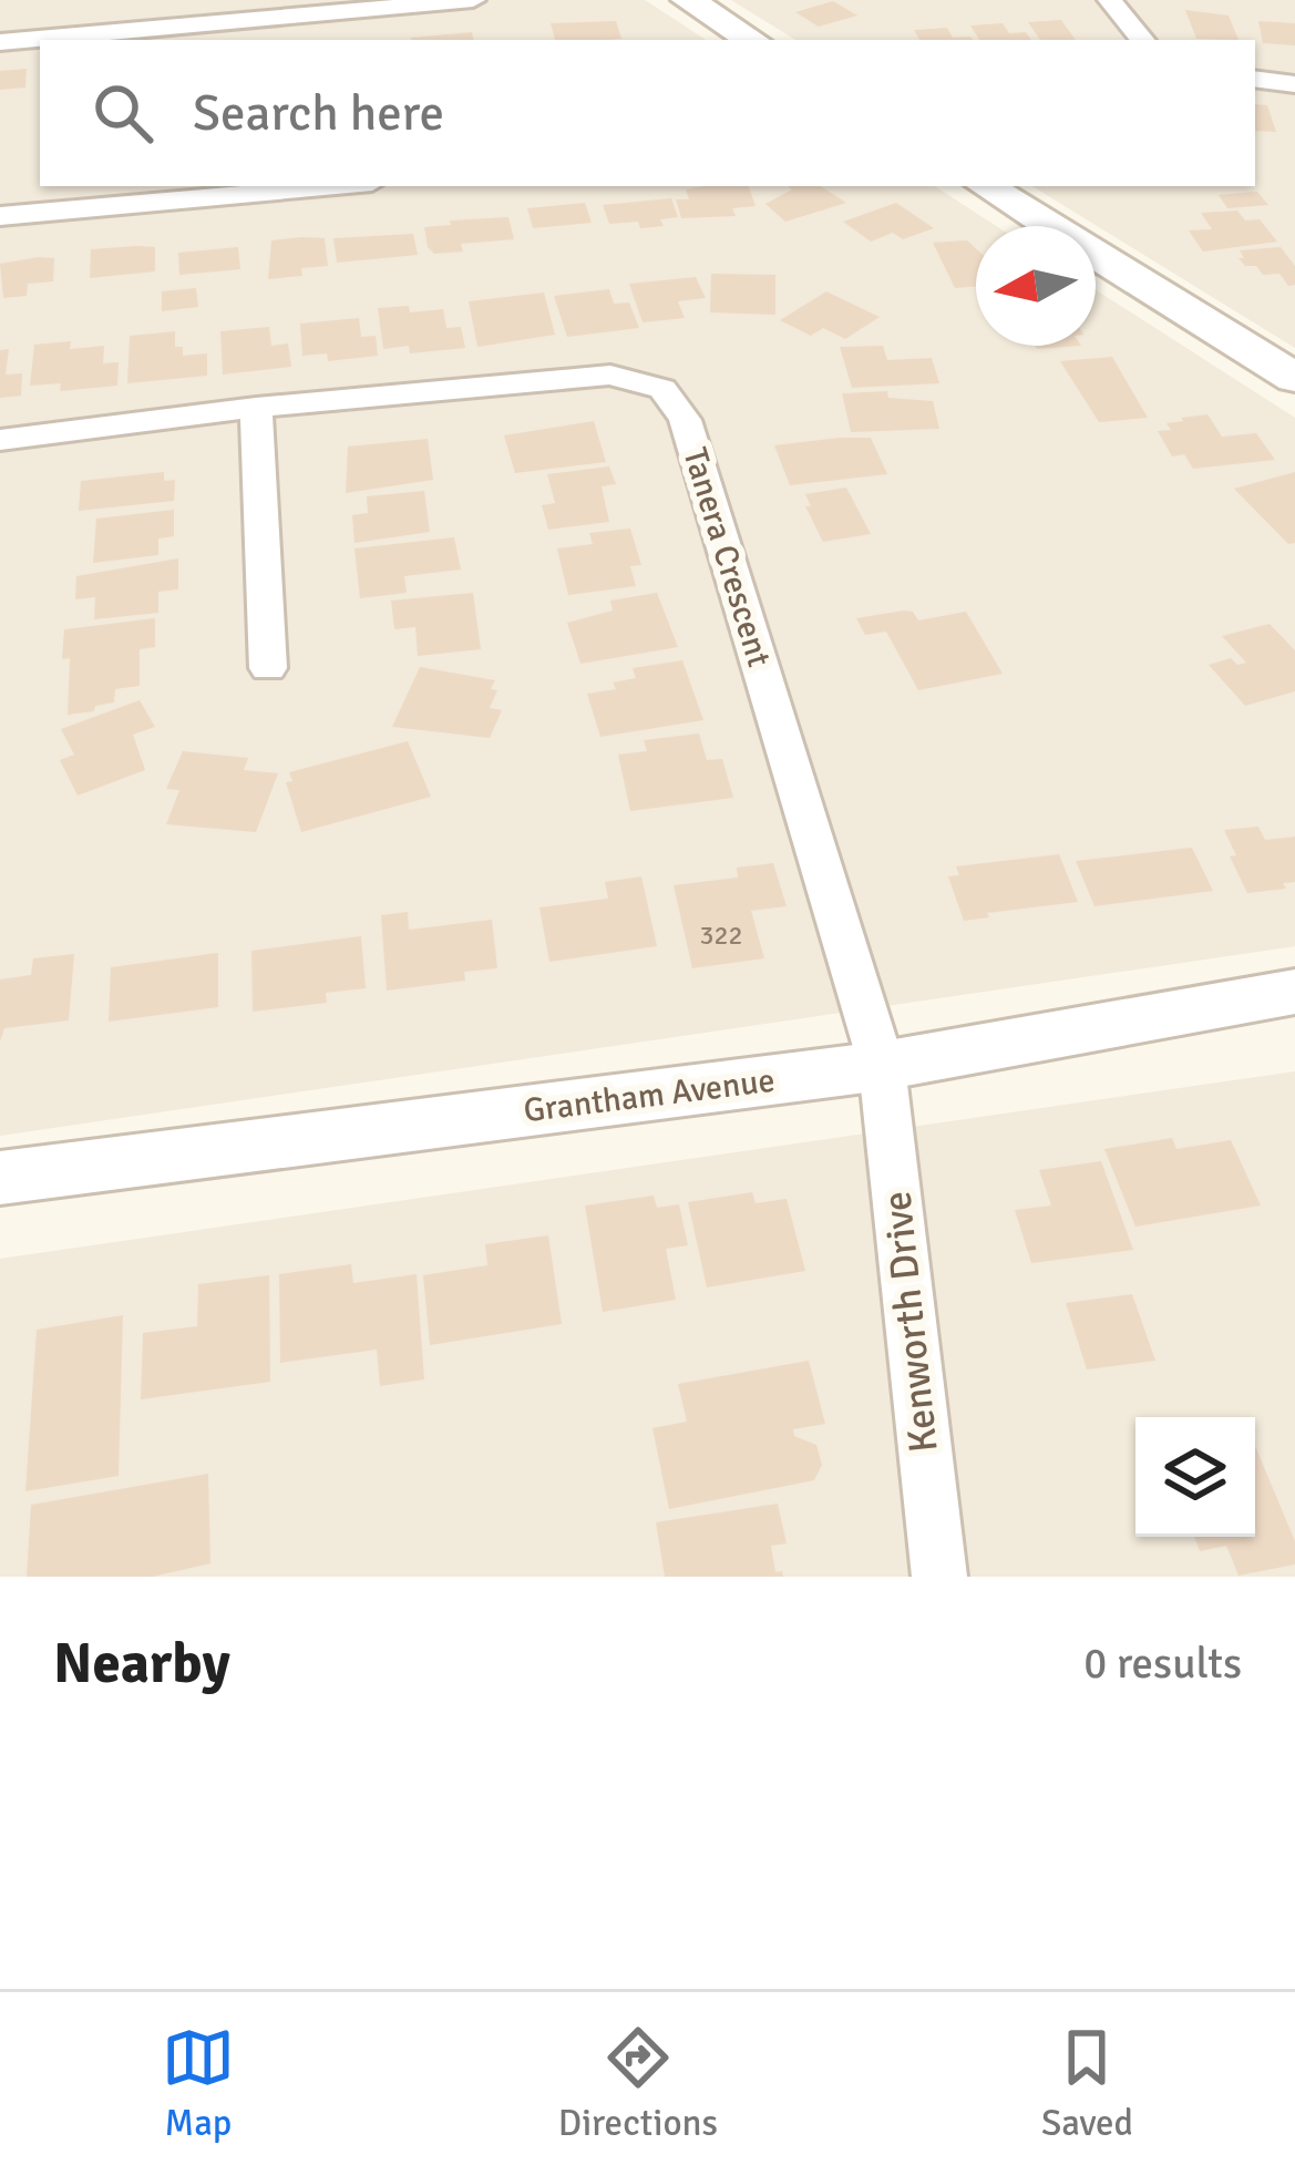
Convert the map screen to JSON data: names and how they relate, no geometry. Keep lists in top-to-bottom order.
{
  "streets": {
    "street": ["Tanera Crescent", "Grantham Avenue", "Kenworth Drive"]
  },
  "crossings": [
    ["Tanera Crescent", "Grantham Avenue"],
    ["Tanera Crescent", "Kenworth Drive"],
    ["Grantham Avenue", "Kenworth Drive"]
  ],
  "house_numbers": ["322"],
  "north": "left",
  "page": {
    "search": "Search here",
    "heading": ["Nearby", "0 results"],
    "nav": ["Map", "Directions", "Saved"]
  }
}
